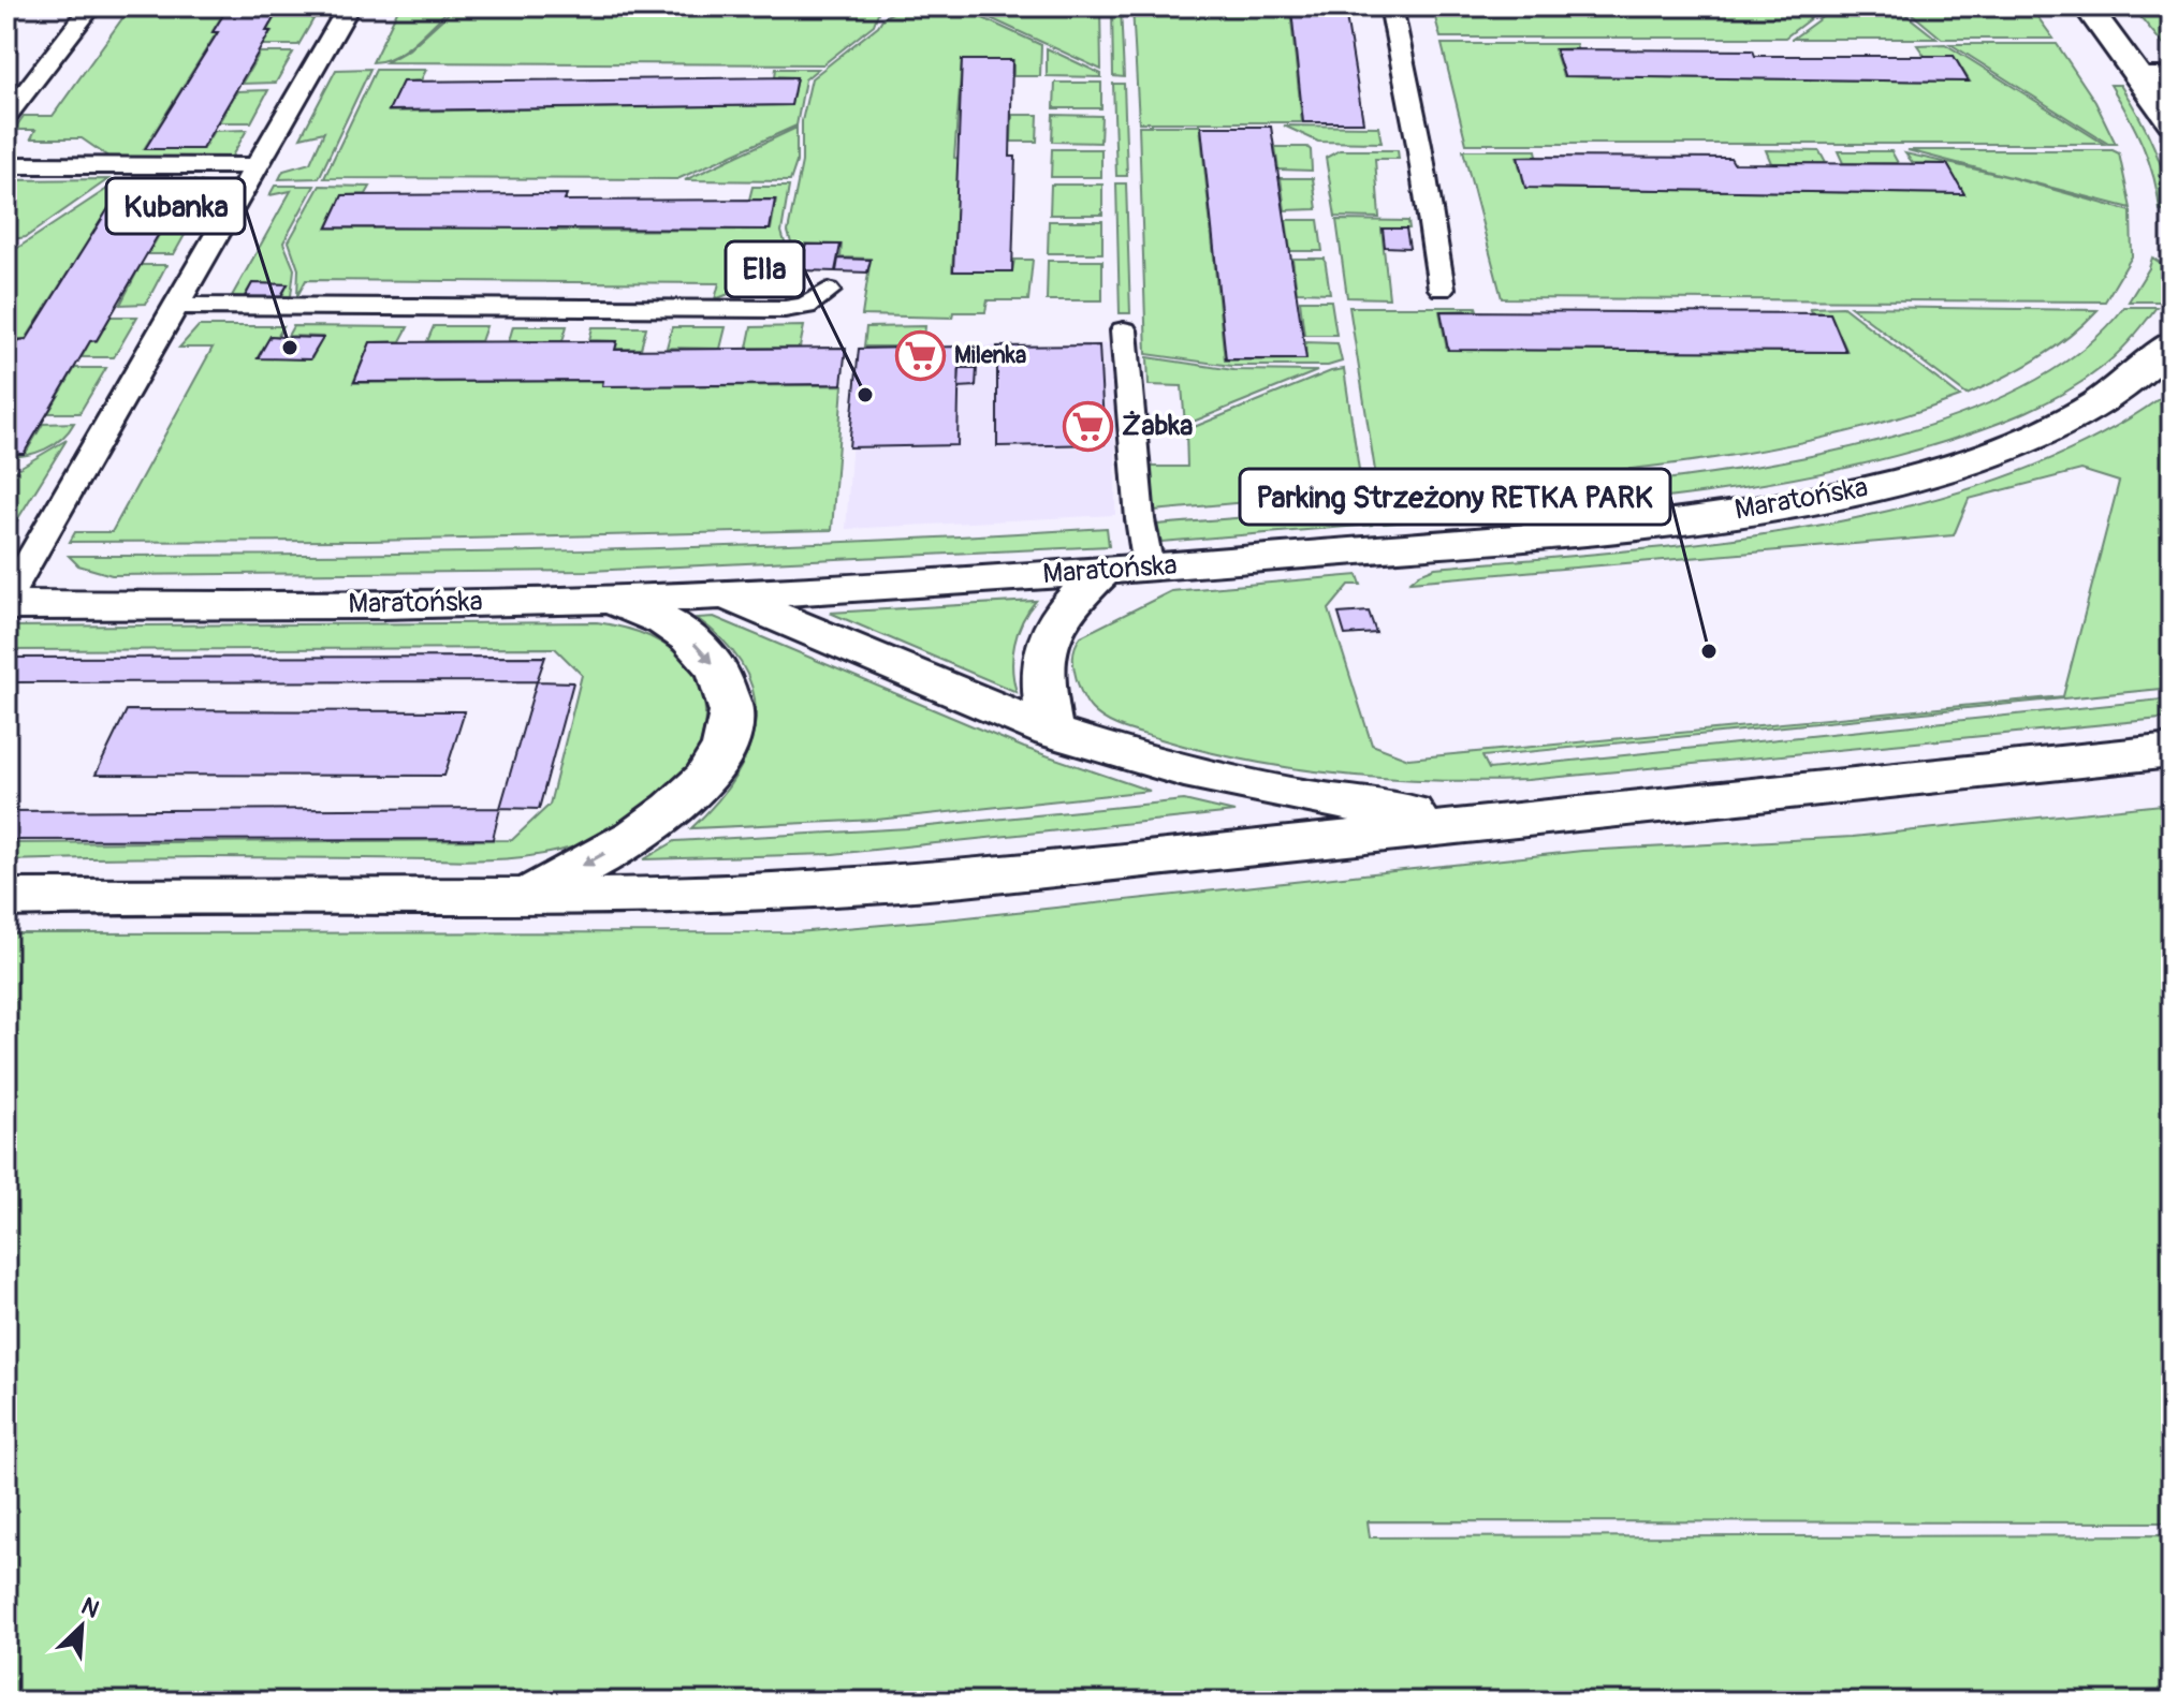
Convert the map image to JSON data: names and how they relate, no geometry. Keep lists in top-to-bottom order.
{
  "streets": {
    "street": ["Maratońska"]
  },
  "places": {
    "other": ["Kubanka", "Ella", "Parking Strzeżony RETKA PARK"],
    "supermarket": ["Milenka", "Żabka"]
  },
  "north": "top right"
}
